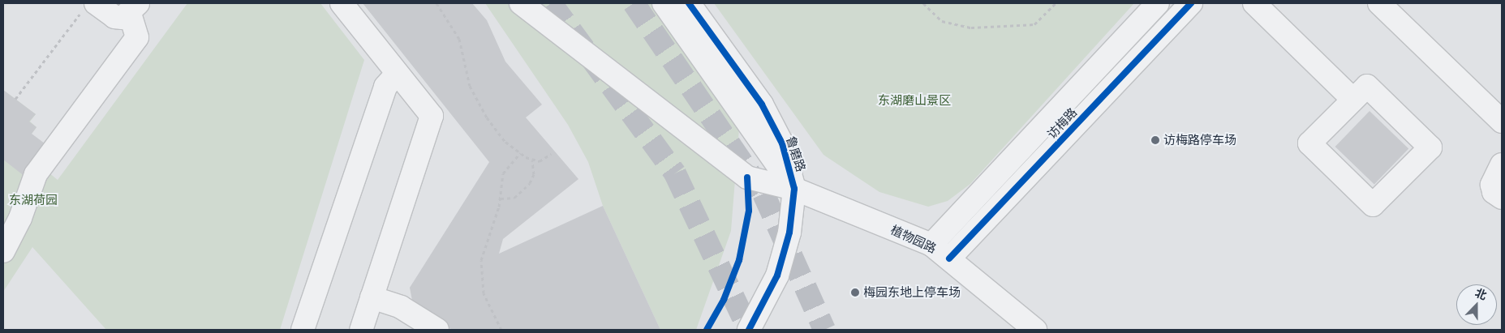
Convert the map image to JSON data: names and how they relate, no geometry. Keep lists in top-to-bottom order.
{
  "streets": {
    "street": ["访梅路", "鲁磨路", "植物园路"]
  },
  "crossings": [
    ["访梅路", "植物园路"],
    ["鲁磨路", "植物园路"]
  ],
  "parks": ["东湖磨山景区", "东湖荷园"],
  "places": ["访梅路停车场", "梅园东地上停车场"],
  "north": "top"
}
